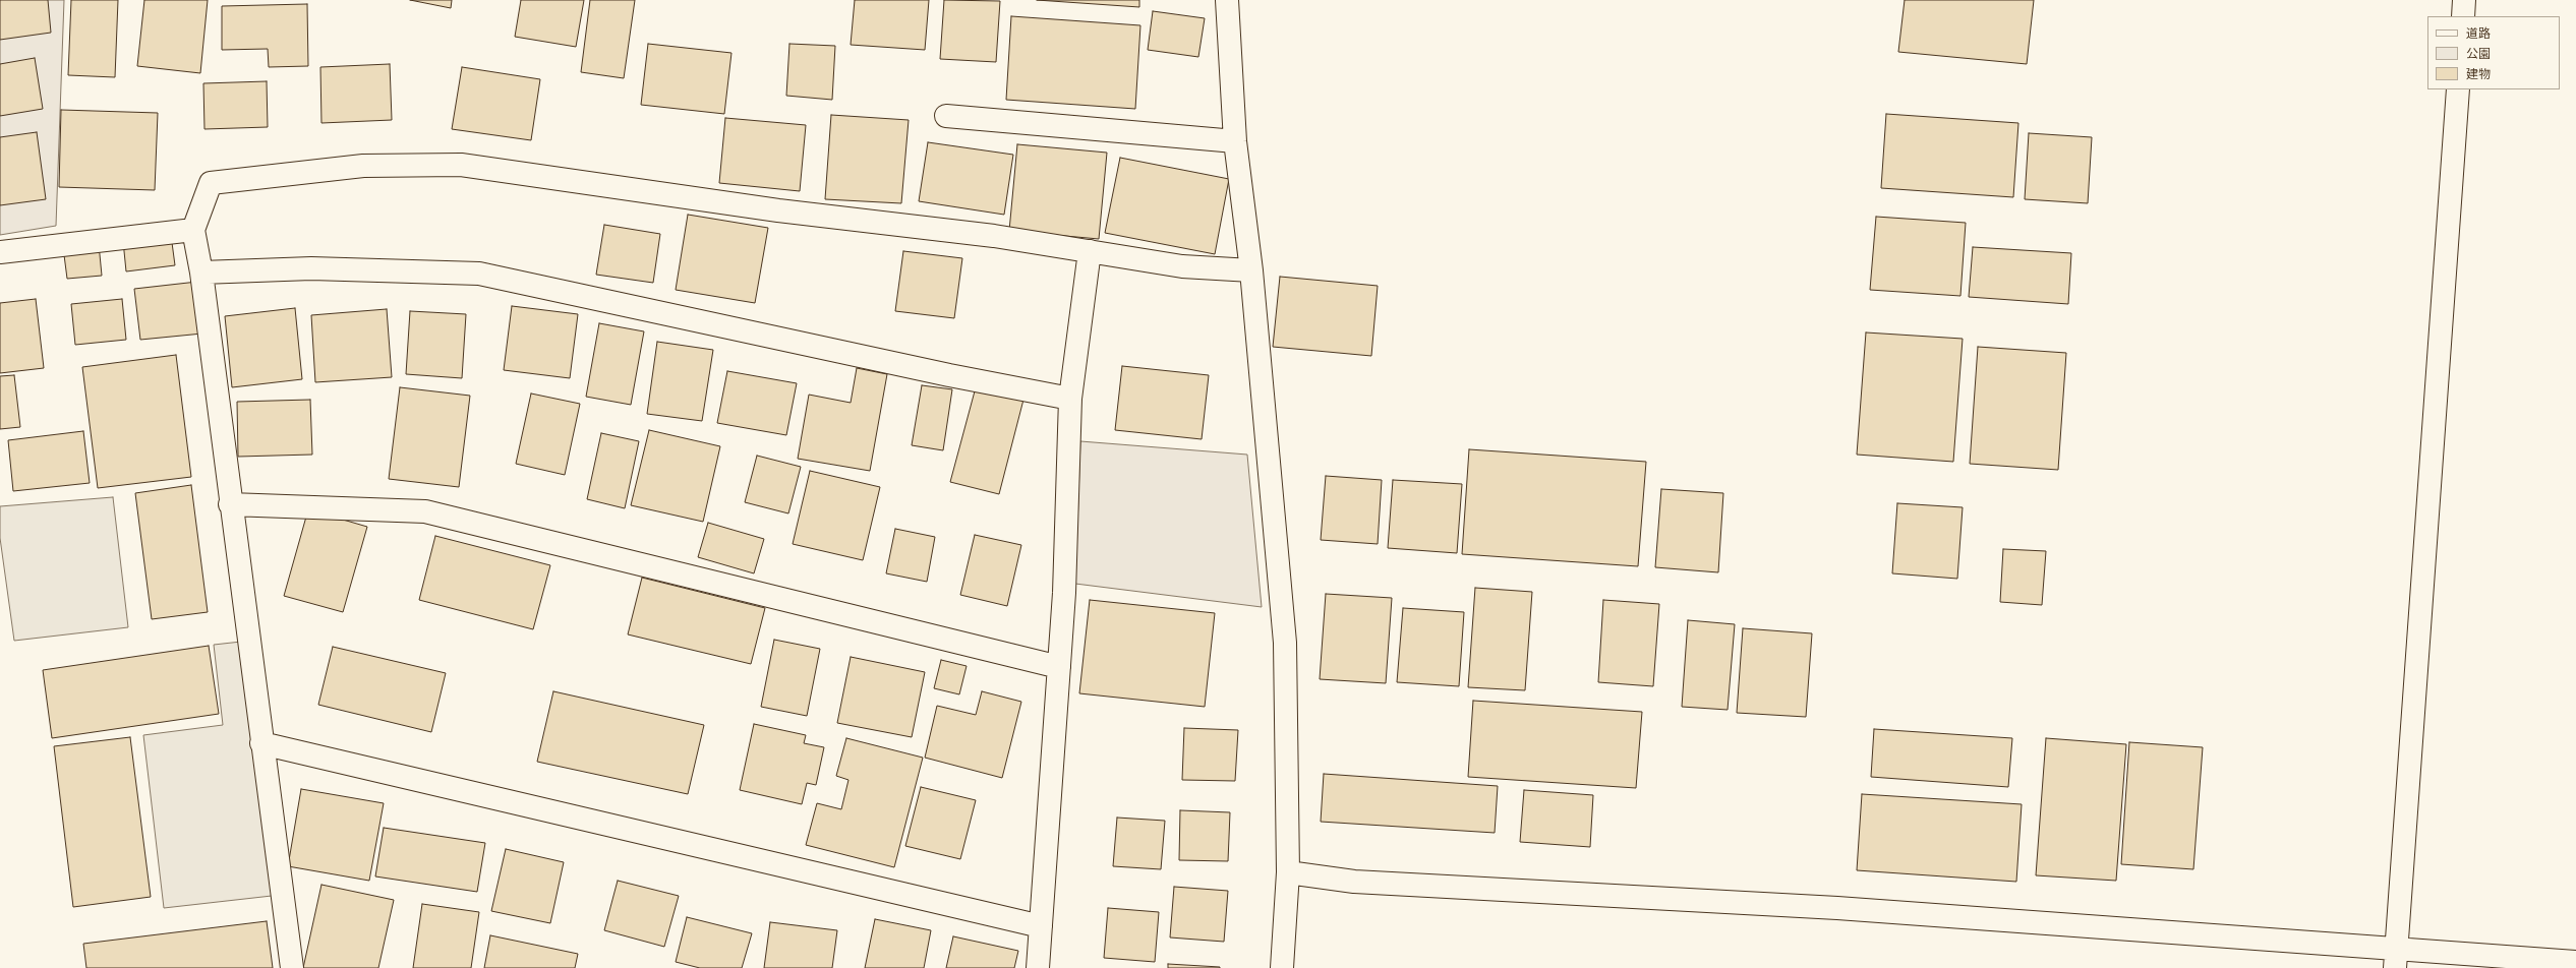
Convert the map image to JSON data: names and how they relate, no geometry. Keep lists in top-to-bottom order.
{
  "legend": ["道路", "公園", "建物"]
}
